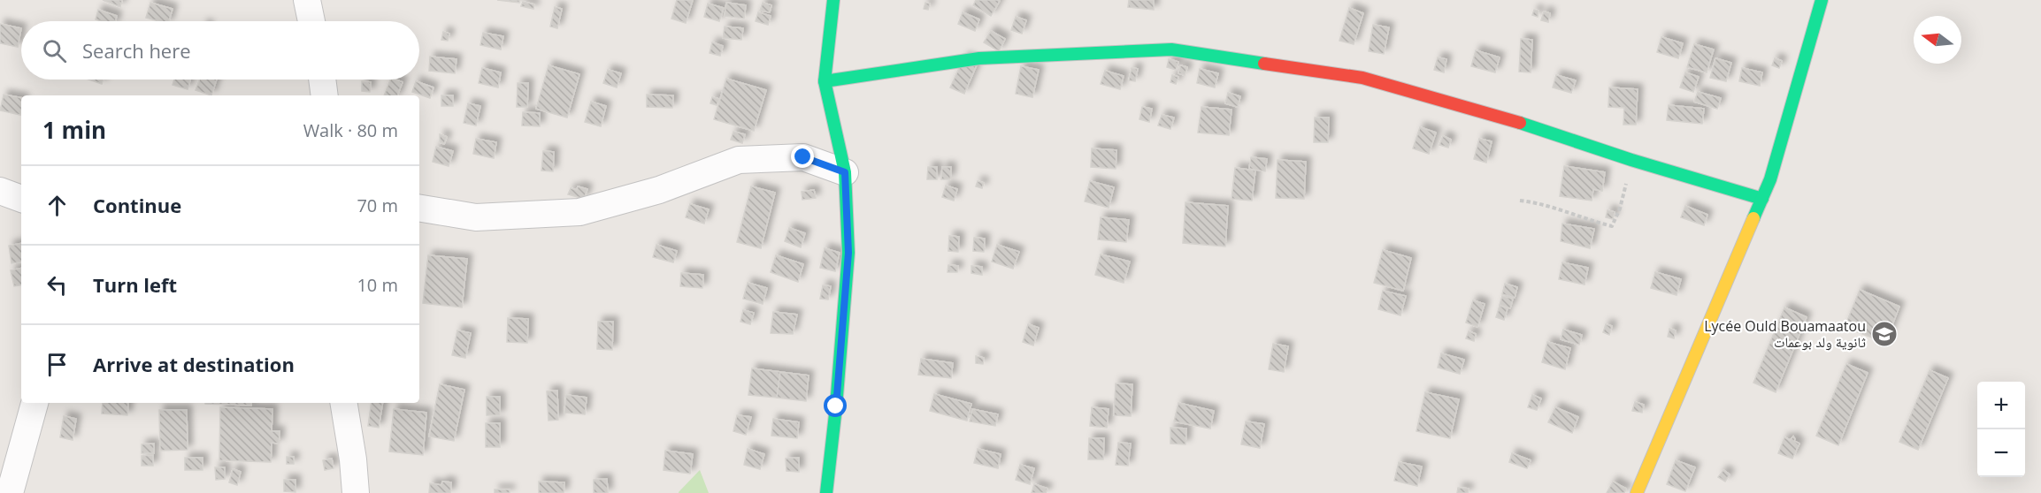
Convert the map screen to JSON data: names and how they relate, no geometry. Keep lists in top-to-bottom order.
{
  "places": {
    "school or university": ["Lycée Ould Bouamaatou ثانوية ولد بوعمات"]
  },
  "north": "left",
  "page": {
    "search": "Search here",
    "heading": ["1 min", "Walk · 80 m"],
    "list": [
      ["Continue", "70 m"],
      ["Turn left", "10 m"],
      "Arrive at destination"
    ],
    "map_buttons": ["+", "−"]
  }
}
